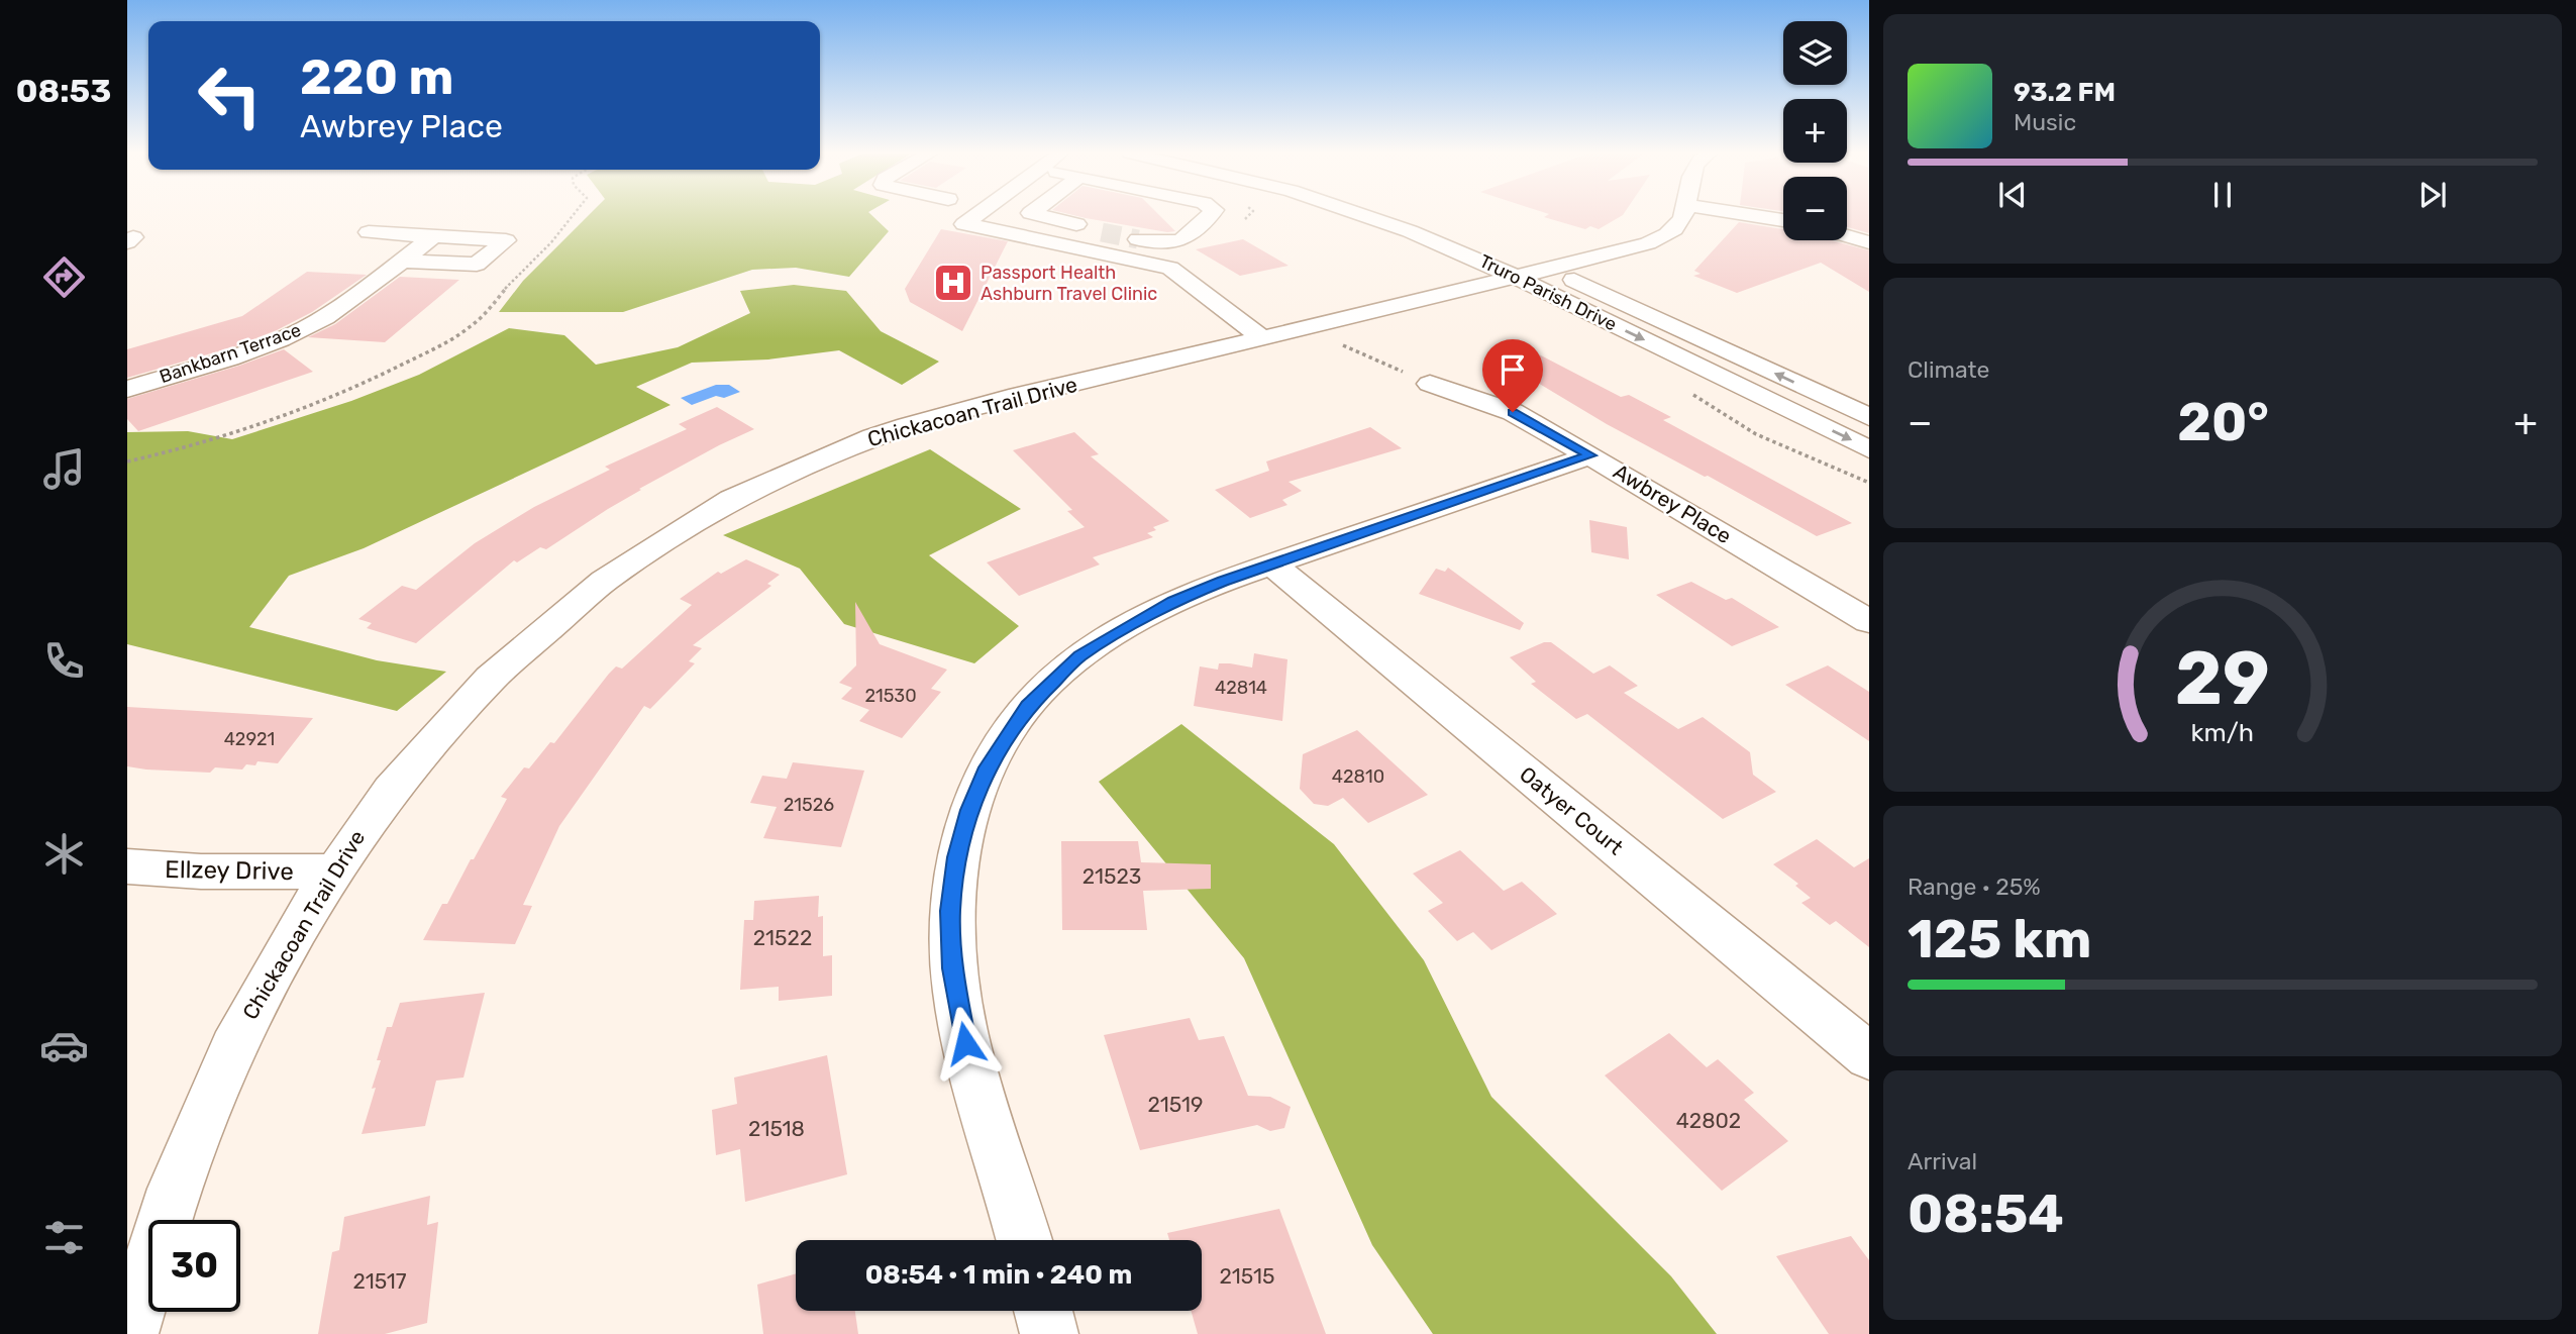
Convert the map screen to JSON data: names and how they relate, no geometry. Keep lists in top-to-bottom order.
{
  "streets": {
    "street": [
      "Truro Parish Drive",
      "Bankbarn Terrace",
      "Chickacoan Trail Drive",
      "Awbrey Place",
      "Oatyer Court",
      "Ellzey Drive"
    ]
  },
  "crossings": [
    ["Truro Parish Drive", "Chickacoan Trail Drive"],
    ["Chickacoan Trail Drive", "Ellzey Drive"]
  ],
  "places": {
    "hospital": ["Passport Health Ashburn Travel Clinic"]
  },
  "house_numbers": [
    "42814",
    "21530",
    "42921",
    "42810",
    "21526",
    "21523",
    "21522",
    "21519",
    "42802",
    "21518",
    "21515",
    "21517"
  ],
  "page": {
    "tabs": "08:53",
    "map_buttons": ["+", "−"],
    "turn": ["220 m", "Awbrey Place"],
    "song": ["93.2 FM", "Music"],
    "tile": [
      "Climate",
      ["Range · 25%", "125 km"],
      ["Arrival", "08:54"]
    ],
    "heat": ["−", "20°", "+"],
    "limit": "30",
    "trip": "08:54 · 1 min · 240 m",
    "gauge": ["29", "km/h"]
  }
}
